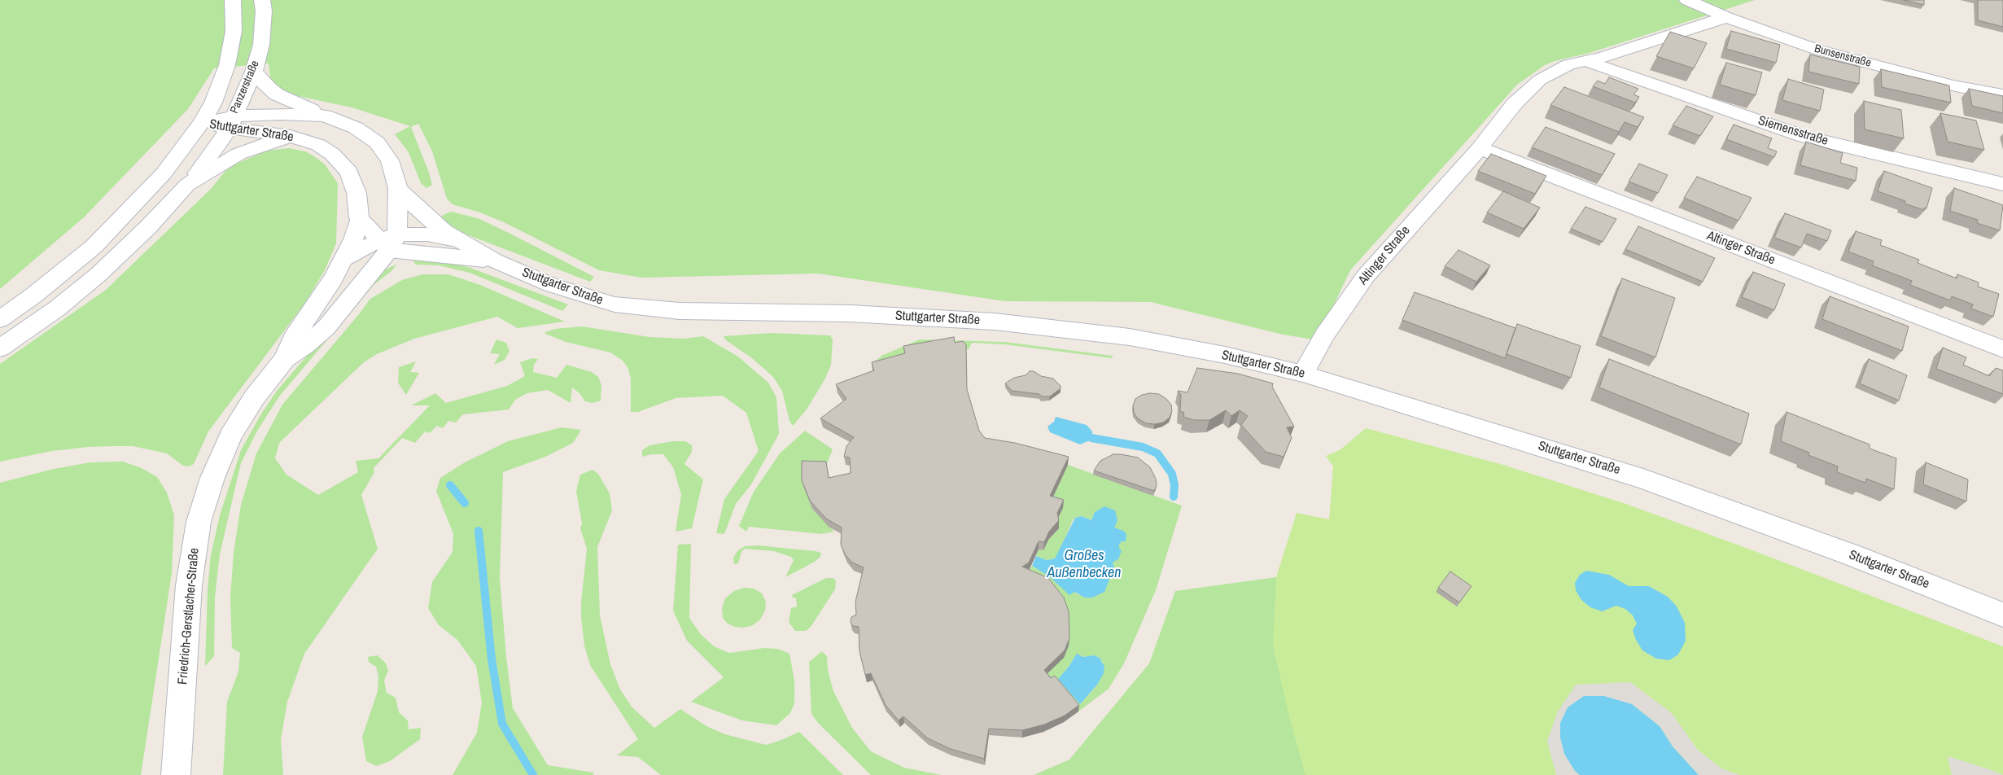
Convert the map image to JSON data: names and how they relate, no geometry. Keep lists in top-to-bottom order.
{
  "streets": {
    "main road": [
      "Bunsenstraße",
      "Panzerstraße",
      "Stuttgarter Straße",
      "Siemensstraße",
      "Altinger Straße",
      "Friedrich-Gerstlacher-Straße"
    ]
  },
  "crossings": [
    ["Bunsenstraße", "Altinger Straße"],
    ["Panzerstraße", "Stuttgarter Straße"],
    ["Stuttgarter Straße", "Altinger Straße"],
    ["Stuttgarter Straße", "Friedrich-Gerstlacher-Straße"],
    ["Siemensstraße", "Altinger Straße"]
  ],
  "water": ["Großes Außenbecken"]
}
